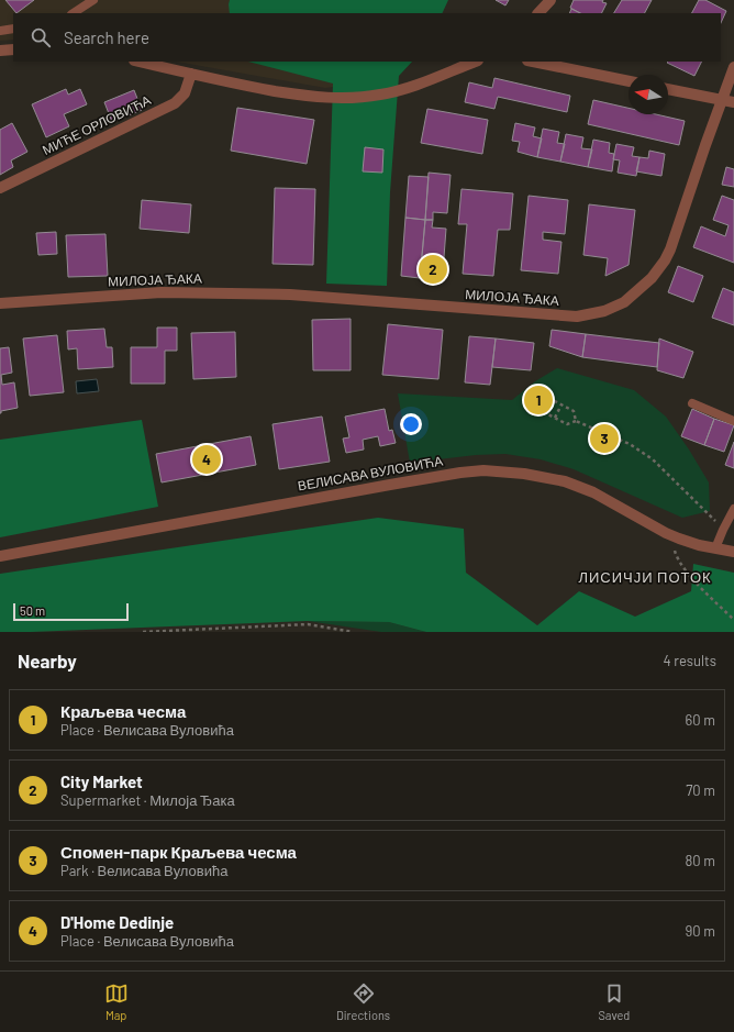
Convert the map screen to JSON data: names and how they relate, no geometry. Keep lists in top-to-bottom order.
{
  "streets": {
    "street": ["МИЋЕ ОРЛОВИЋА", "МИЛОЈА ЂАКА", "ВЕЛИСАВА ВУЛОВИЋА"]
  },
  "districts": ["ЛИСИЧЈИ ПОТОК"],
  "scale_bar": "50 m",
  "north": "left",
  "page": {
    "search": "Search here",
    "pins": [
      "2",
      "1",
      "3",
      "4"
    ],
    "scale": "50 m",
    "heading": ["Nearby", "4 results"],
    "list": [
      {
        "mark": "1",
        "name": "Краљева чесма",
        "note": "Place · Велисава Вуловића",
        "value": "60 m"
      },
      {
        "mark": "2",
        "name": "City Market",
        "note": "Supermarket · Милоја Ђака",
        "value": "70 m"
      },
      {
        "mark": "3",
        "name": "Спомен-парк Краљева чесма",
        "note": "Park · Велисава Вуловића",
        "value": "80 m"
      },
      {
        "mark": "4",
        "name": "D'Home Dedinje",
        "note": "Place · Велисава Вуловића",
        "value": "90 m"
      }
    ],
    "nav": ["Map", "Directions", "Saved"]
  }
}
